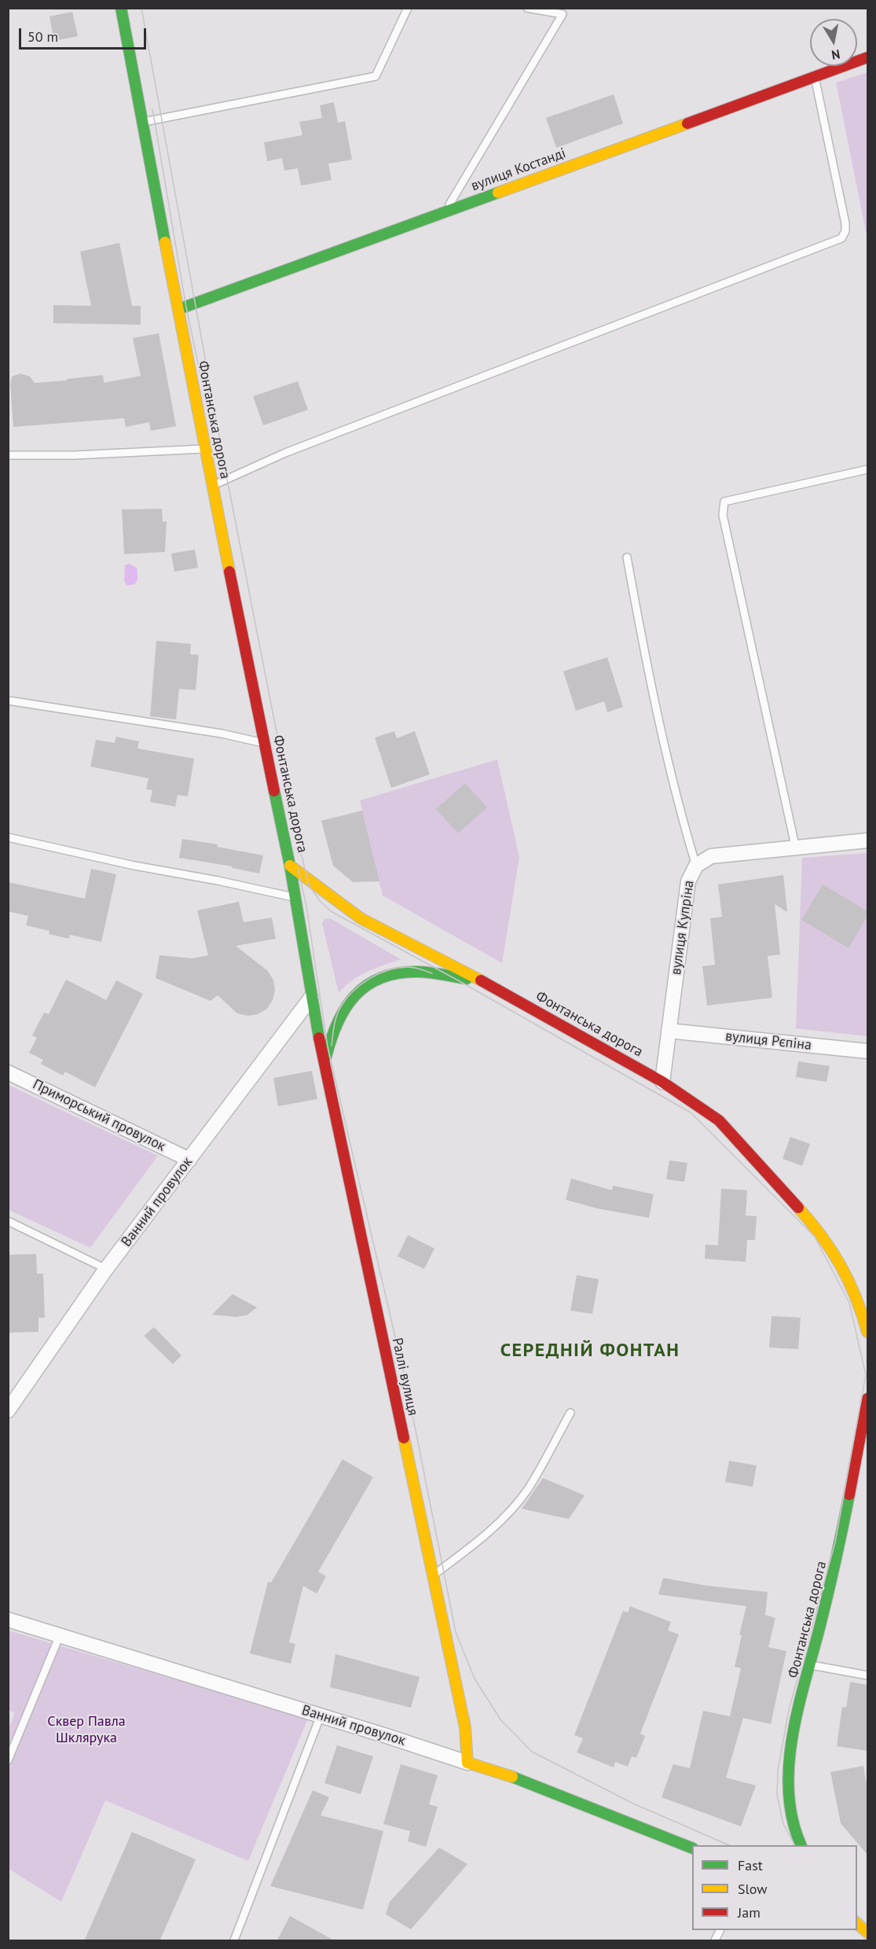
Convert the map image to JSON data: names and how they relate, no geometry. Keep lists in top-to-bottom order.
{
  "streets": {
    "main road": [
      "вулиця Костанді",
      "Фонтанська дорога",
      "Ванний провулок",
      "Раллі вулиця"
    ],
    "street": ["вулиця Купріна", "вулиця Рєпіна", "Приморський провулок"]
  },
  "crossings": [
    ["вулиця Костанді", "Фонтанська дорога"],
    ["Фонтанська дорога", "вулиця Купріна"],
    ["Фонтанська дорога", "Раллі вулиця"],
    ["вулиця Купріна", "вулиця Рєпіна"],
    ["Приморський провулок", "Ванний провулок"],
    ["Ванний провулок", "Раллі вулиця"]
  ],
  "districts": ["СЕРЕДНІЙ ФОНТАН"],
  "parks": ["Сквер Павла Шклярука"],
  "legend": ["Fast", "Slow", "Jam"],
  "scale_bar": "50 m",
  "north": "bottom"
}
